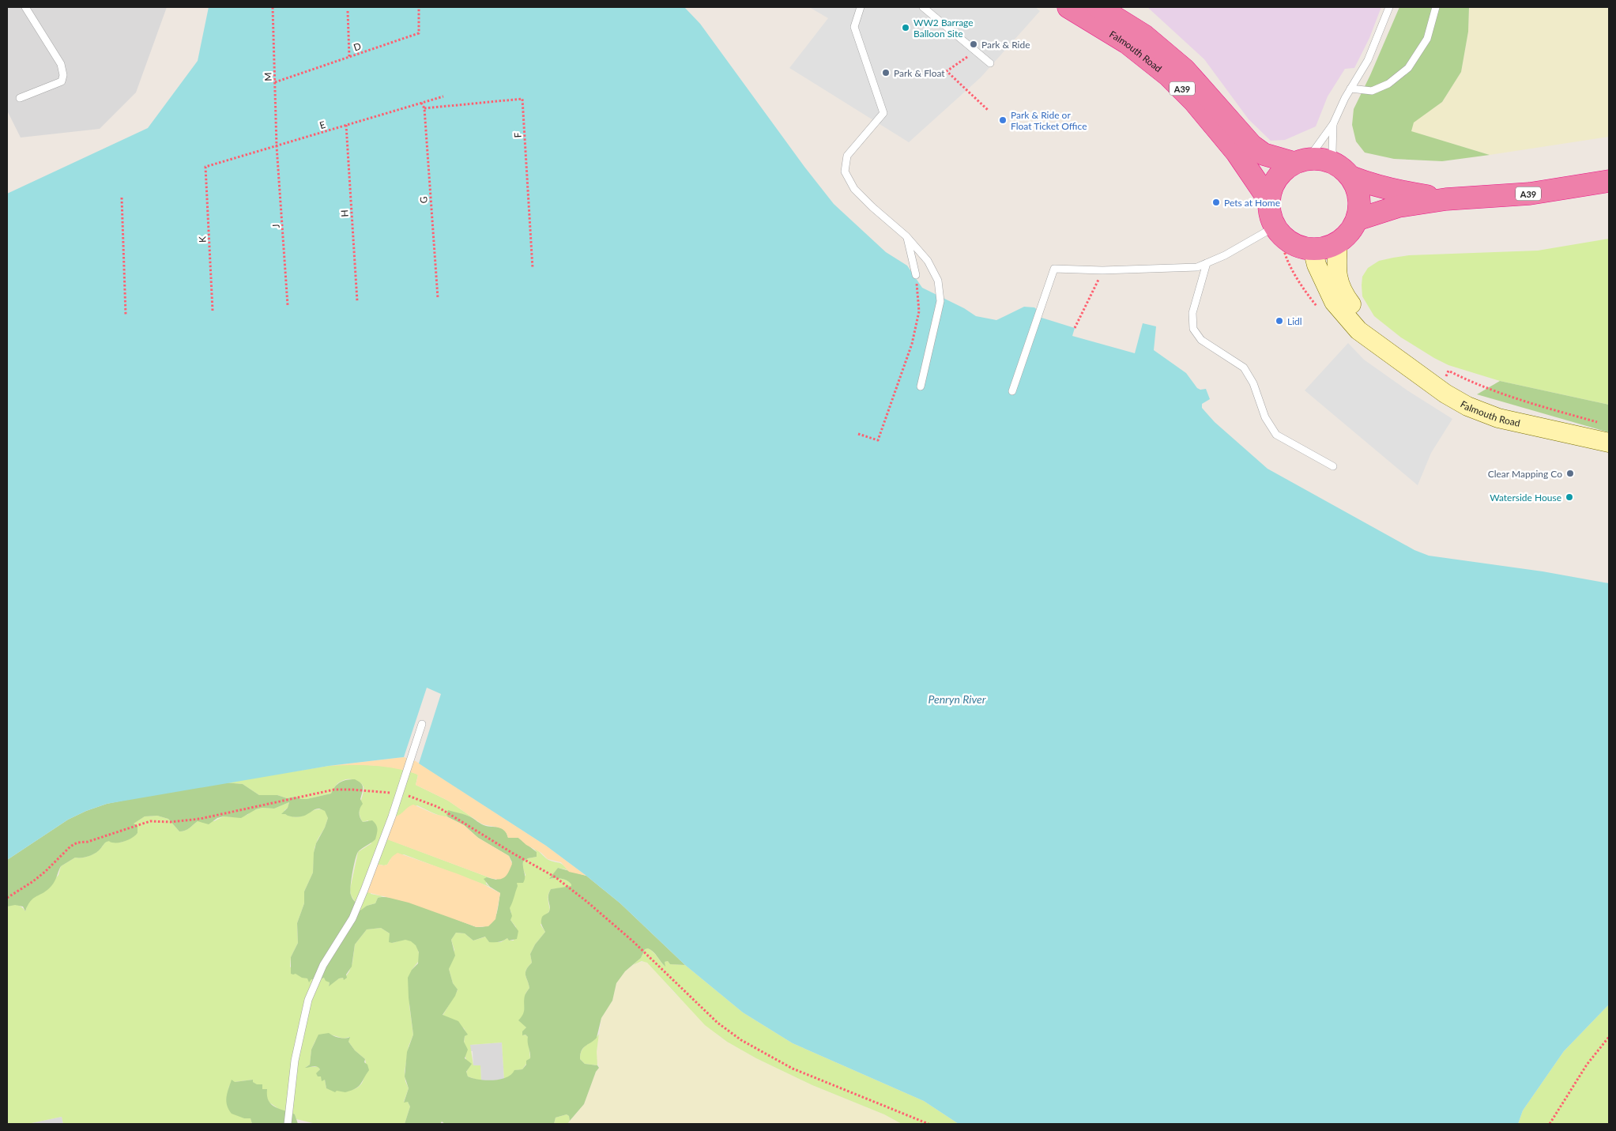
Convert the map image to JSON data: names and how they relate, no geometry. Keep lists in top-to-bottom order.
{
  "streets": {
    "highway": ["Falmouth Road", "A39"],
    "path": [
      "D",
      "M",
      "E",
      "F",
      "G",
      "H",
      "J",
      "K"
    ]
  },
  "crossings": [
    ["D", "M"],
    ["Falmouth Road", "A39"],
    ["M", "E"],
    ["M", "J"],
    ["E", "G"],
    ["E", "H"],
    ["E", "J"],
    ["E", "K"],
    ["F", "G"]
  ],
  "water": ["Penryn River"],
  "places": [
    "WW2 Barrage Balloon Site",
    "Park & Ride",
    "Park & Float",
    "Park & Ride or Float Ticket Office",
    "Pets at Home",
    "Lidl",
    "Clear Mapping Co",
    "Waterside House"
  ]
}
